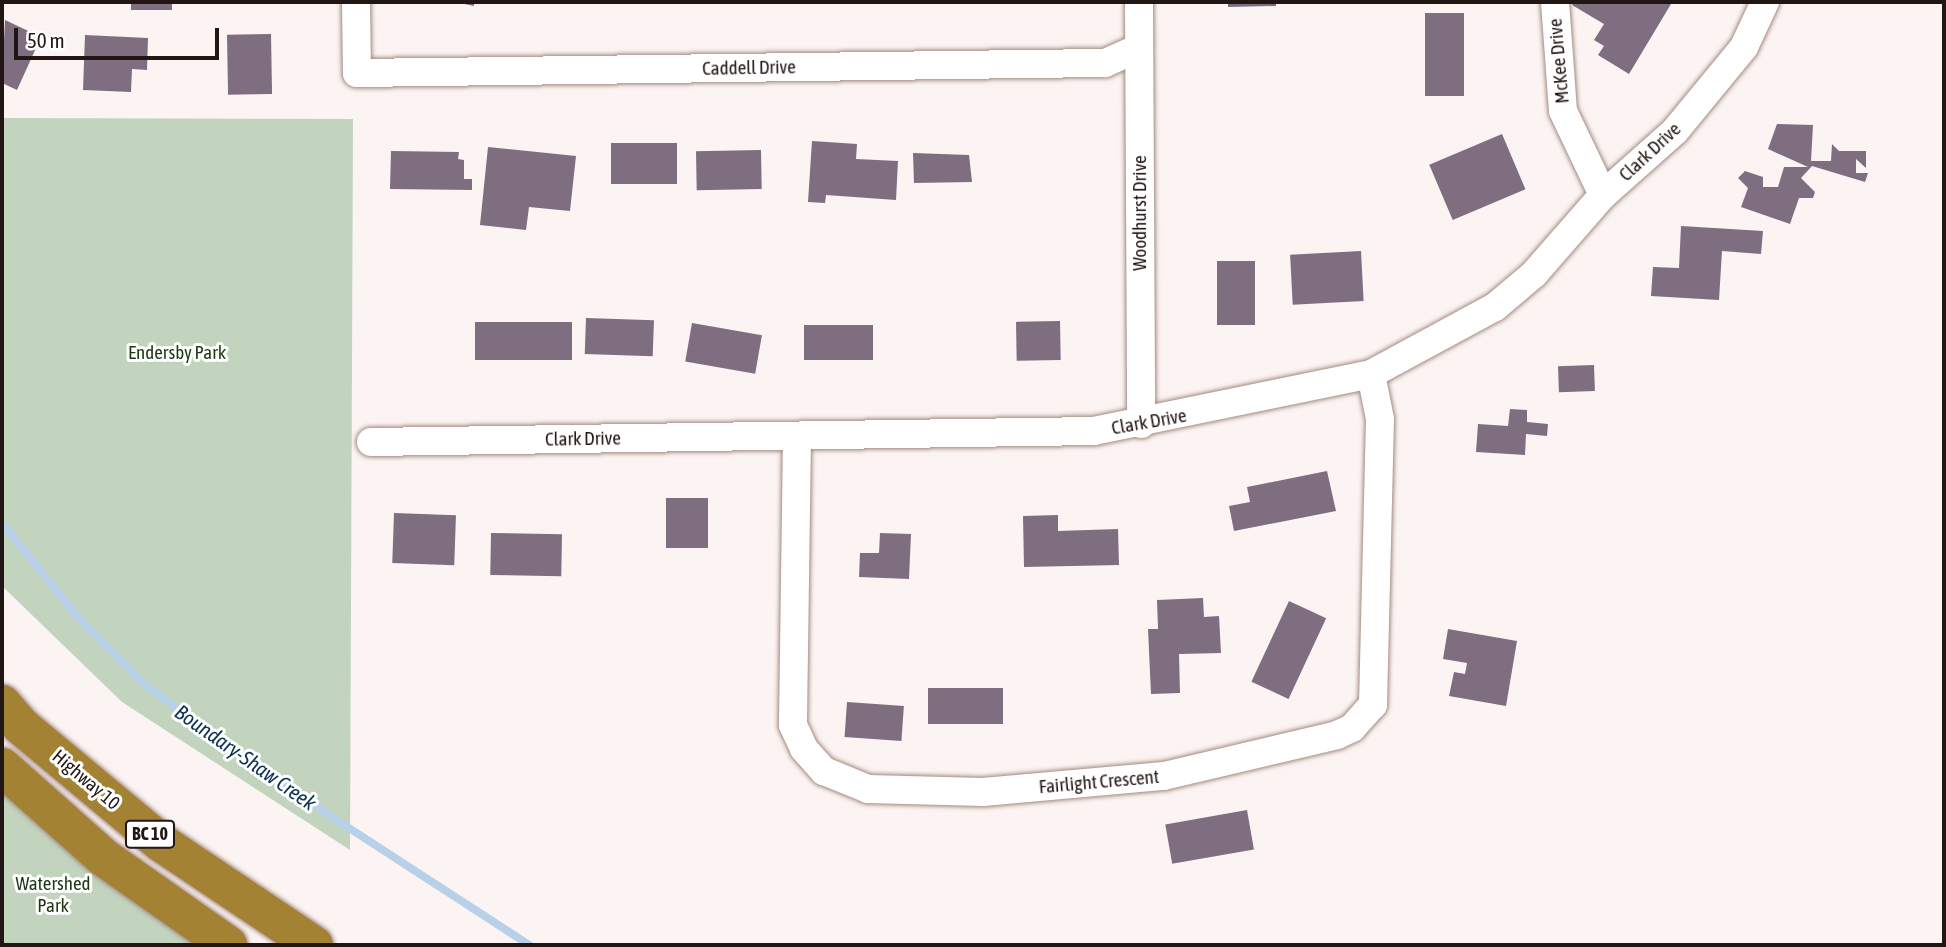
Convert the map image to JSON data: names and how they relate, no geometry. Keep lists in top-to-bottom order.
{
  "streets": {
    "highway": ["Highway 10", "BC 10"],
    "street": [
      "McKee Drive",
      "Caddell Drive",
      "Clark Drive",
      "Woodhurst Drive",
      "Fairlight Crescent"
    ]
  },
  "crossings": [
    ["McKee Drive", "Clark Drive"],
    ["Caddell Drive", "Woodhurst Drive"],
    ["Clark Drive", "Woodhurst Drive"],
    ["Clark Drive", "Fairlight Crescent"]
  ],
  "water": ["Boundary-Shaw Creek"],
  "parks": ["Endersby Park", "Watershed Park"],
  "scale_bar": "50 m"
}
